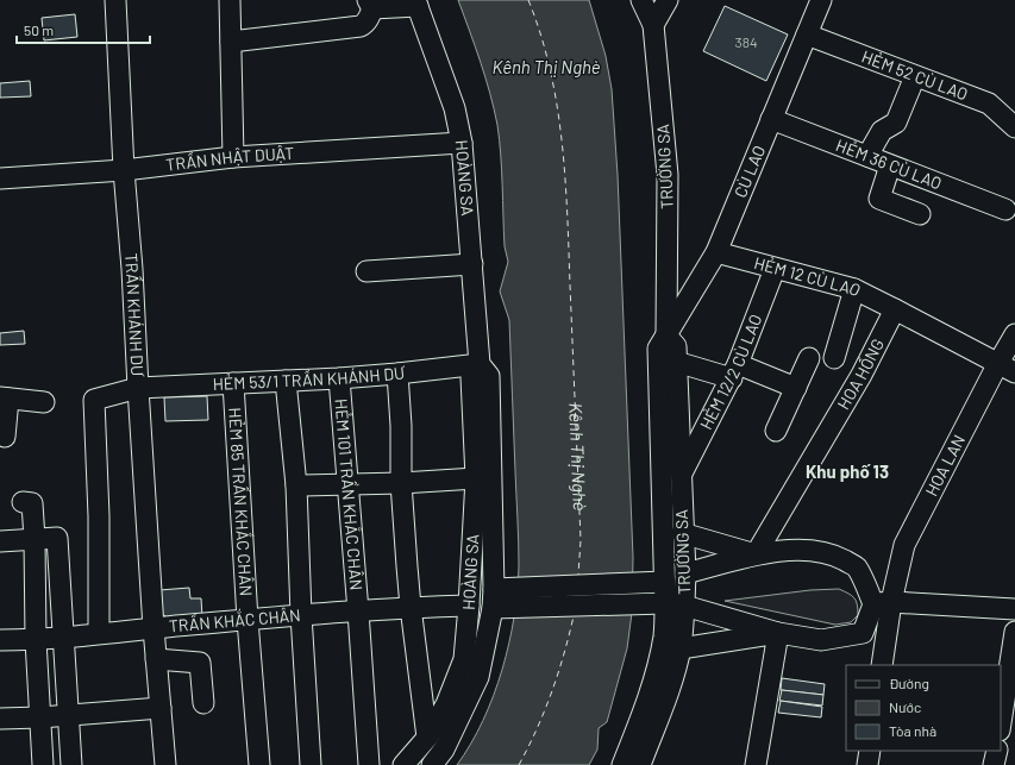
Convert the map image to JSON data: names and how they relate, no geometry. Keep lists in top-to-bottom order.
{
  "streets": {
    "street": [
      "HẺM 52 CÙ LAO",
      "TRẦN NHẬT DUẬT",
      "HẺM 36 CÙ LAO",
      "TRƯỜNG SA",
      "CÙ LAO",
      "HOÀNG SA",
      "HẺM 12 CÙ LAO",
      "TRẦN KHÁNH DƯ",
      "HẺM 12/2 CÙ LAO",
      "HOA HỒNG",
      "HẺM 53/1 TRẦN KHÁNH DƯ",
      "HOA LAN",
      "HẺM 101 TRẦN KHẮC CHÂN",
      "HẺM 85 TRẦN KHẮC CHÂN",
      "TRẦN KHẮC CHÂN"
    ]
  },
  "crossings": [
    ["HẺM 52 CÙ LAO", "CÙ LAO"],
    ["TRẦN NHẬT DUẬT", "HOÀNG SA"],
    ["TRẦN NHẬT DUẬT", "TRẦN KHÁNH DƯ"],
    ["HẺM 36 CÙ LAO", "CÙ LAO"],
    ["TRƯỜNG SA", "CÙ LAO"],
    ["TRƯỜNG SA", "HẺM 12/2 CÙ LAO"],
    ["CÙ LAO", "HẺM 12 CÙ LAO"],
    ["HOÀNG SA", "HẺM 53/1 TRẦN KHÁNH DƯ"],
    ["HOÀNG SA", "TRẦN KHẮC CHÂN"],
    ["HẺM 12 CÙ LAO", "HẺM 12/2 CÙ LAO"],
    ["HẺM 12 CÙ LAO", "HOA HỒNG"],
    ["TRẦN KHÁNH DƯ", "HẺM 53/1 TRẦN KHÁNH DƯ"],
    ["TRẦN KHÁNH DƯ", "TRẦN KHẮC CHÂN"],
    ["HẺM 53/1 TRẦN KHÁNH DƯ", "HẺM 101 TRẦN KHẮC CHÂN"],
    ["HẺM 53/1 TRẦN KHÁNH DƯ", "HẺM 85 TRẦN KHẮC CHÂN"],
    ["HẺM 53/1 TRẦN KHÁNH DƯ", "TRẦN KHẮC CHÂN"],
    ["HẺM 101 TRẦN KHẮC CHÂN", "TRẦN KHẮC CHÂN"],
    ["HẺM 85 TRẦN KHẮC CHÂN", "TRẦN KHẮC CHÂN"]
  ],
  "districts": ["Khu phố 13"],
  "water": ["Kênh Thị Nghè"],
  "house_numbers": ["384"],
  "legend": ["Đường", "Nước", "Tòa nhà"],
  "scale_bar": "50 m"
}
